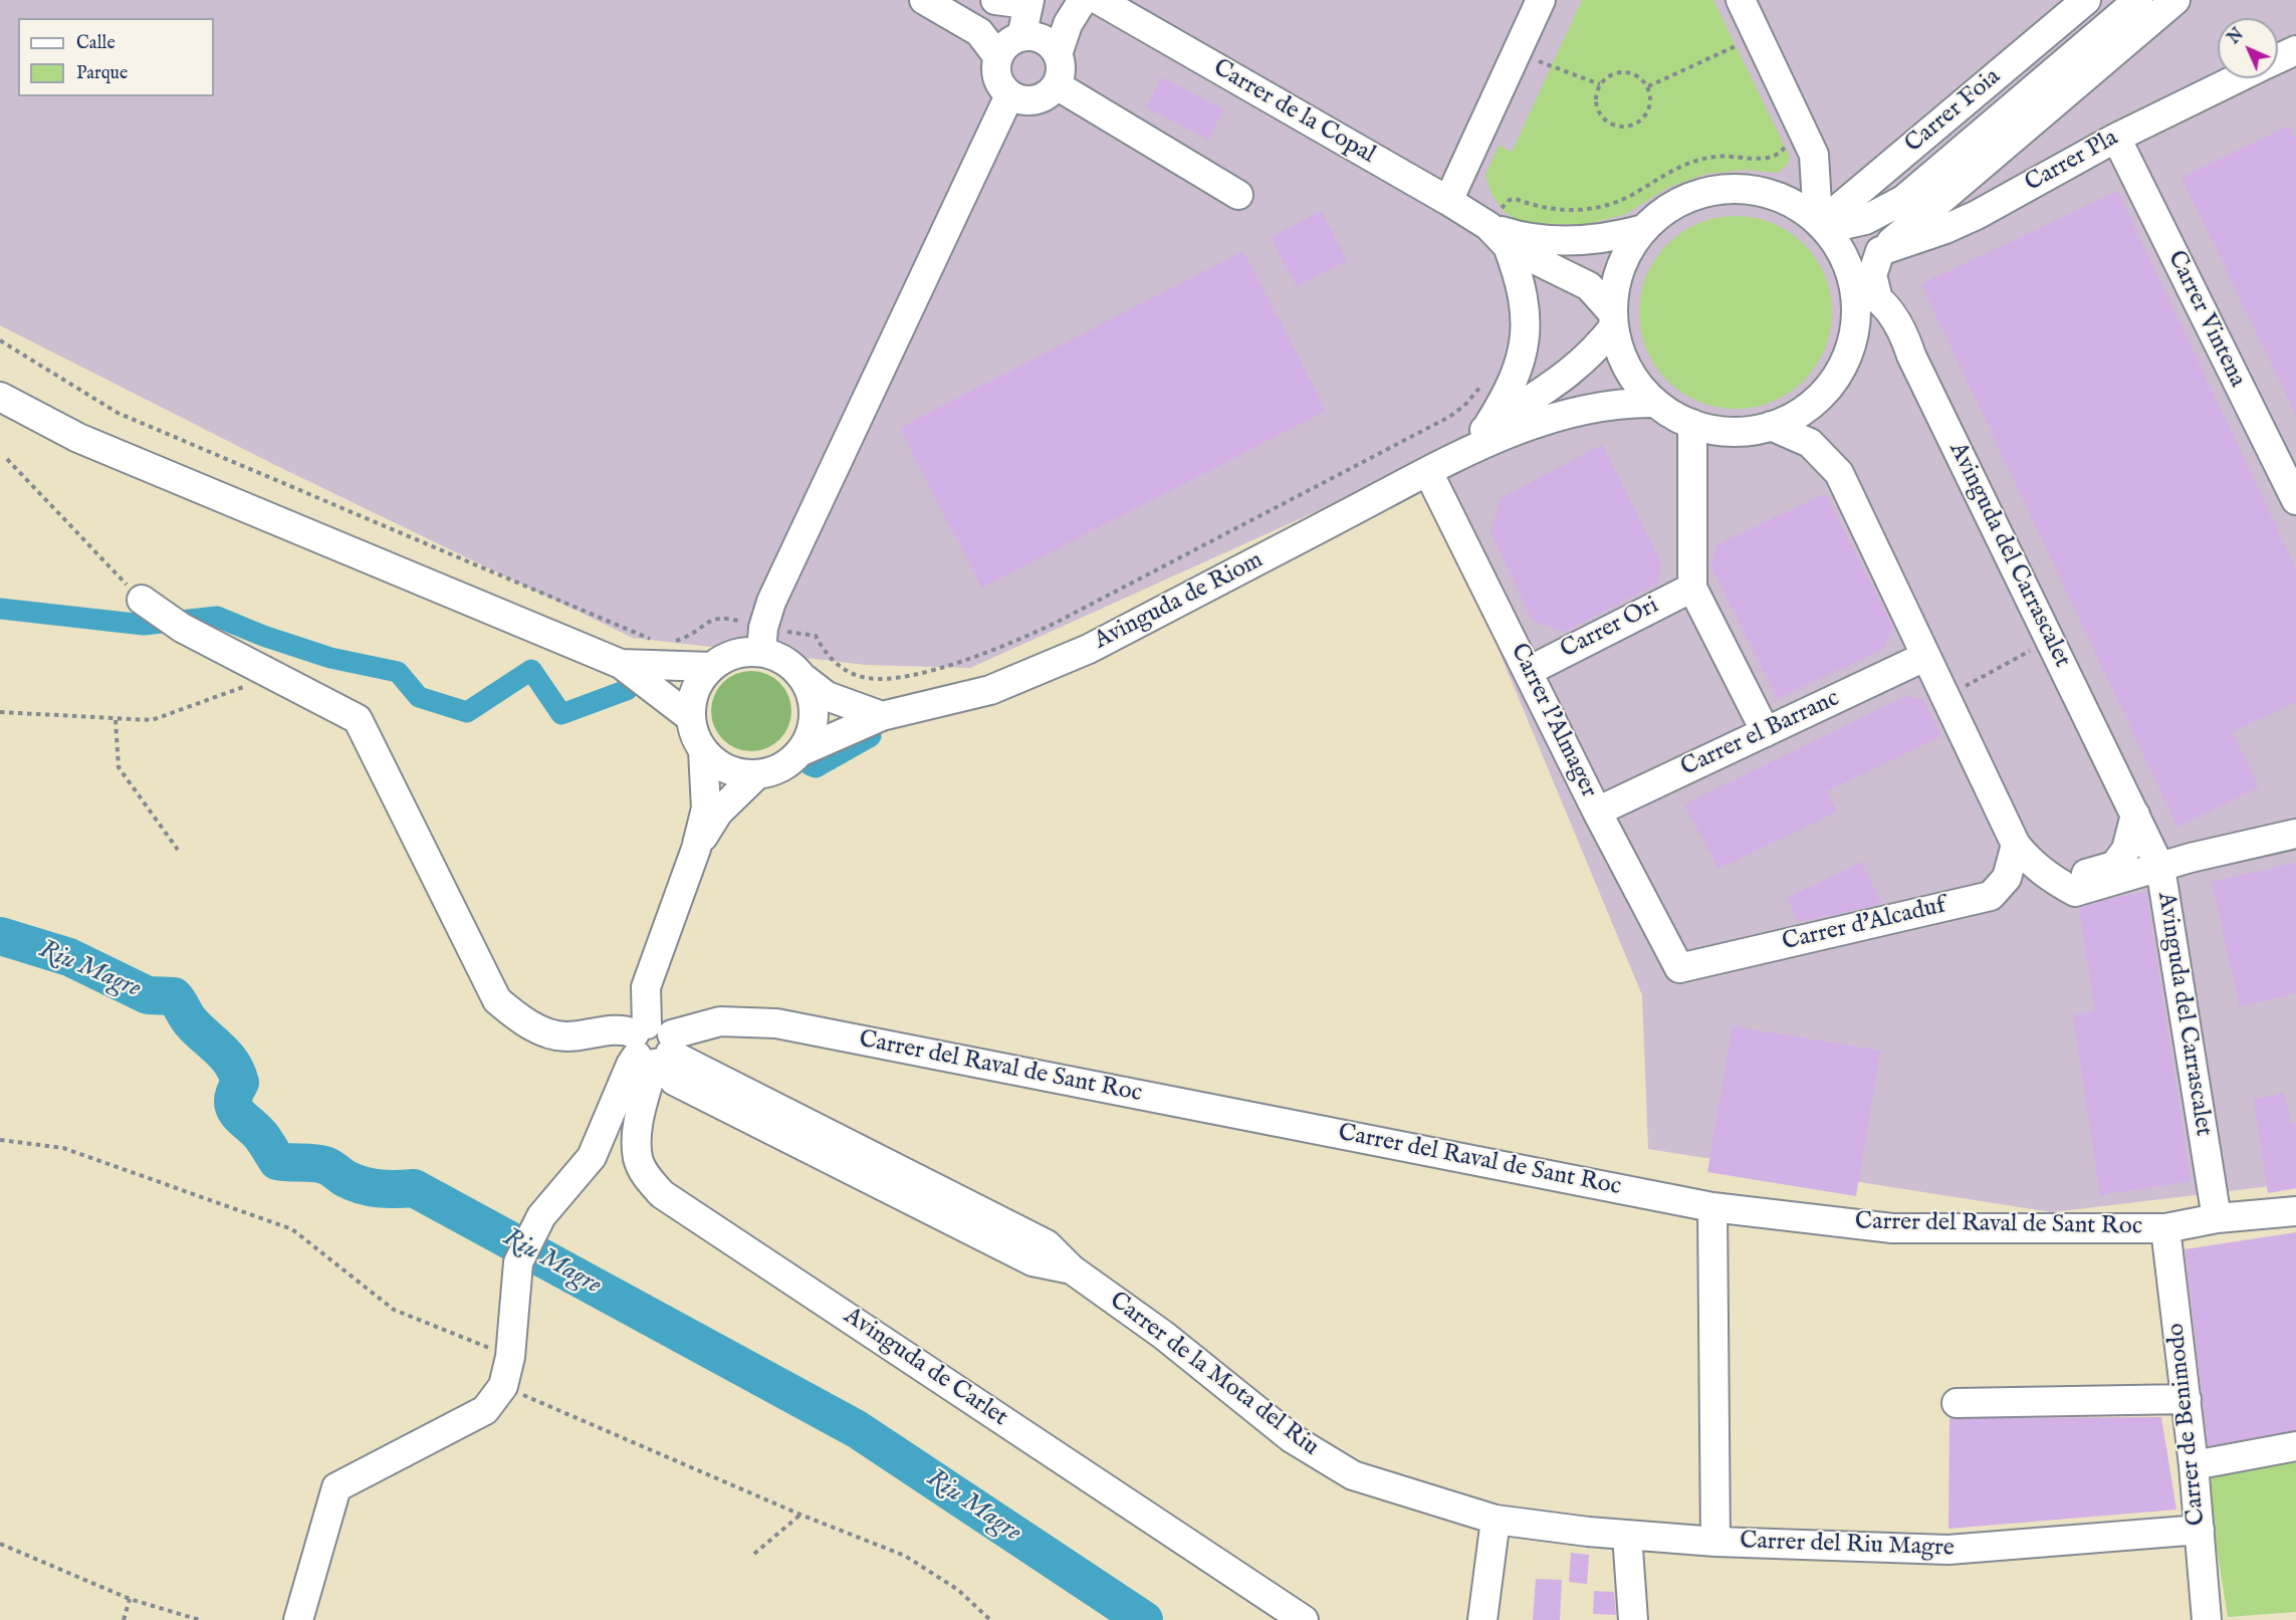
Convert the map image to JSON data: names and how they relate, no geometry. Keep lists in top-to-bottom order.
{
  "streets": {
    "street": [
      "Carrer Foia",
      "Carrer de la Copal",
      "Carrer Pla",
      "Carrer Vintena",
      "Avinguda del Carrascalet",
      "Avinguda de Riom",
      "Carrer Ori",
      "Carrer l'Almager",
      "Carrer el Barranc",
      "Carrer d'Alcaduf",
      "Carrer del Raval de Sant Roc",
      "Avinguda de Carlet",
      "Carrer de la Mota del Riu",
      "Carrer de Benimodo",
      "Carrer del Riu Magre"
    ]
  },
  "crossings": [
    ["Carrer de la Copal", "Avinguda de Riom"],
    ["Carrer Pla", "Carrer Vintena"],
    ["Avinguda del Carrascalet", "Carrer del Raval de Sant Roc"],
    ["Avinguda de Riom", "Carrer l'Almager"],
    ["Carrer Ori", "Carrer l'Almager"],
    ["Carrer l'Almager", "Carrer el Barranc"],
    ["Carrer l'Almager", "Carrer d'Alcaduf"],
    ["Carrer del Raval de Sant Roc", "Avinguda de Carlet"],
    ["Carrer del Raval de Sant Roc", "Carrer de la Mota del Riu"],
    ["Carrer del Raval de Sant Roc", "Carrer de Benimodo"],
    ["Avinguda de Carlet", "Carrer de la Mota del Riu"],
    ["Carrer de la Mota del Riu", "Carrer del Riu Magre"],
    ["Carrer de Benimodo", "Carrer del Riu Magre"]
  ],
  "water": ["Riu Magre"],
  "legend": ["Calle", "Parque"],
  "north": "top left"
}
